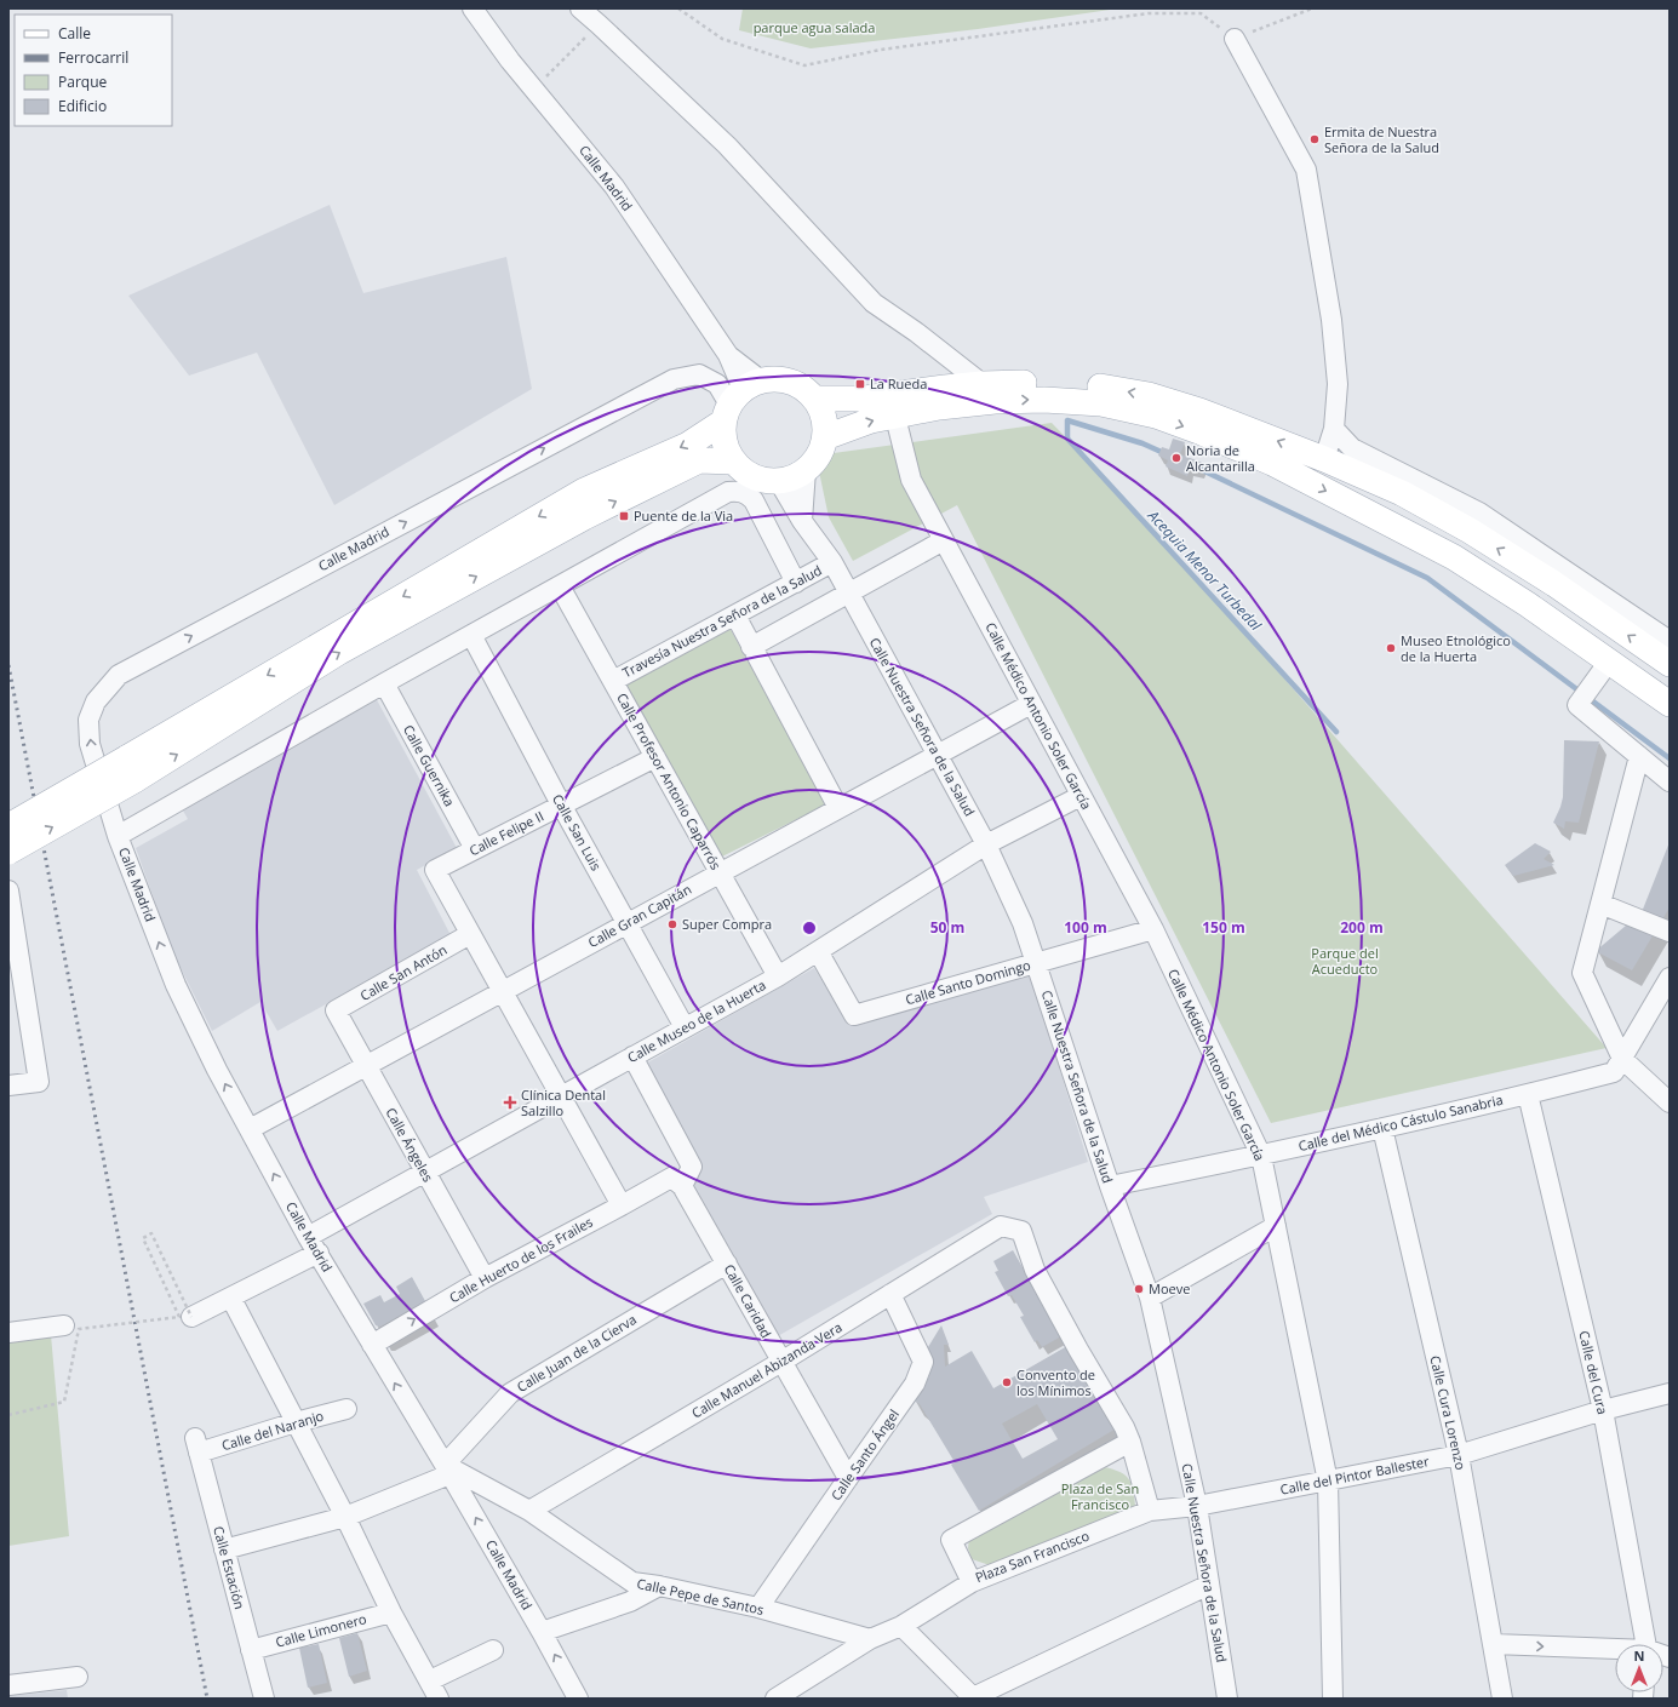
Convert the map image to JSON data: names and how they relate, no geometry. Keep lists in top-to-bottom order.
{
  "streets": {
    "street": [
      "Calle Madrid",
      "Travesía Nuestra Señora de la Salud",
      "Calle Médico Antonio Soler García",
      "Calle Nuestra Señora de la Salud",
      "Calle Guernika",
      "Calle Profesor Antonio Caparrós",
      "Calle San Luis",
      "Calle Felipe II",
      "Calle Gran Capitán",
      "Calle San Antón",
      "Calle Santo Domingo",
      "Calle Museo de la Huerta",
      "Calle del Médico Cástulo Sanabria",
      "Calle Ángeles",
      "Calle Huerto de los Frailes",
      "Calle Caridad",
      "Calle Juan de la Cierva",
      "Calle Manuel Abizanda Vera",
      "Calle del Cura",
      "Calle Cura Lorenzo",
      "Calle del Naranjo",
      "Calle Santo Ángel",
      "Calle del Pintor Ballester",
      "Plaza San Francisco",
      "Calle Estación",
      "Calle Pepe de Santos",
      "Calle Limonero"
    ]
  },
  "crossings": [
    ["Calle Madrid", "Calle Nuestra Señora de la Salud"],
    ["Calle Madrid", "Calle Gran Capitán"],
    ["Calle Madrid", "Calle Museo de la Huerta"],
    ["Calle Madrid", "Calle Huerto de los Frailes"],
    ["Calle Madrid", "Calle Juan de la Cierva"],
    ["Calle Madrid", "Calle Pepe de Santos"],
    ["Travesía Nuestra Señora de la Salud", "Calle Nuestra Señora de la Salud"],
    ["Travesía Nuestra Señora de la Salud", "Calle Profesor Antonio Caparrós"],
    ["Calle Médico Antonio Soler García", "Calle Gran Capitán"],
    ["Calle Médico Antonio Soler García", "Calle Santo Domingo"],
    ["Calle Médico Antonio Soler García", "Calle Museo de la Huerta"],
    ["Calle Médico Antonio Soler García", "Calle del Médico Cástulo Sanabria"],
    ["Calle Médico Antonio Soler García", "Calle del Pintor Ballester"],
    ["Calle Nuestra Señora de la Salud", "Calle Gran Capitán"],
    ["Calle Nuestra Señora de la Salud", "Calle Santo Domingo"],
    ["Calle Nuestra Señora de la Salud", "Calle Museo de la Huerta"],
    ["Calle Nuestra Señora de la Salud", "Calle del Médico Cástulo Sanabria"],
    ["Calle Nuestra Señora de la Salud", "Calle del Pintor Ballester"],
    ["Calle Guernika", "Calle Felipe II"],
    ["Calle Profesor Antonio Caparrós", "Calle Felipe II"],
    ["Calle Profesor Antonio Caparrós", "Calle Gran Capitán"],
    ["Calle Profesor Antonio Caparrós", "Calle Museo de la Huerta"],
    ["Calle San Luis", "Calle Felipe II"],
    ["Calle San Luis", "Calle Gran Capitán"],
    ["Calle San Luis", "Calle Museo de la Huerta"],
    ["Calle Felipe II", "Calle San Antón"],
    ["Calle Gran Capitán", "Calle Ángeles"],
    ["Calle San Antón", "Calle Ángeles"],
    ["Calle Santo Domingo", "Calle Museo de la Huerta"],
    ["Calle Museo de la Huerta", "Calle Ángeles"],
    ["Calle del Médico Cástulo Sanabria", "Calle del Cura"],
    ["Calle del Médico Cástulo Sanabria", "Calle Cura Lorenzo"],
    ["Calle Ángeles", "Calle Huerto de los Frailes"],
    ["Calle Huerto de los Frailes", "Calle Caridad"],
    ["Calle Caridad", "Calle Juan de la Cierva"],
    ["Calle Caridad", "Calle Manuel Abizanda Vera"],
    ["Calle Caridad", "Calle Santo Ángel"],
    ["Calle Juan de la Cierva", "Calle Pepe de Santos"],
    ["Calle Manuel Abizanda Vera", "Calle Santo Ángel"],
    ["Calle Manuel Abizanda Vera", "Plaza San Francisco"],
    ["Calle Manuel Abizanda Vera", "Calle Pepe de Santos"],
    ["Calle del Cura", "Calle del Pintor Ballester"],
    ["Calle Cura Lorenzo", "Calle del Pintor Ballester"],
    ["Calle del Naranjo", "Calle Estación"],
    ["Calle Santo Ángel", "Calle Pepe de Santos"],
    ["Calle del Pintor Ballester", "Plaza San Francisco"],
    ["Calle Estación", "Calle Limonero"]
  ],
  "one_way": ["Calle Huerto de los Frailes"],
  "water": ["Acequia Menor Turbedal"],
  "parks": ["parque agua salada", "Parque del Acueducto", "Plaza de San Francisco"],
  "places": {
    "other": [
      "Ermita de Nuestra Señora de la Salud",
      "Noria de Alcantarilla",
      "Museo Etnológico de la Huerta",
      "Super Compra",
      "Moeve",
      "Convento de los Mínimos"
    ],
    "transit": ["La Rueda", "Puente de la Via"],
    "health": ["Clínica Dental Salzillo"]
  },
  "legend": [
    "Calle",
    "Ferrocarril",
    "Parque",
    "Edificio"
  ],
  "north": "top",
  "rings": [
    "50 m",
    "100 m",
    "150 m",
    "200 m"
  ]
}
